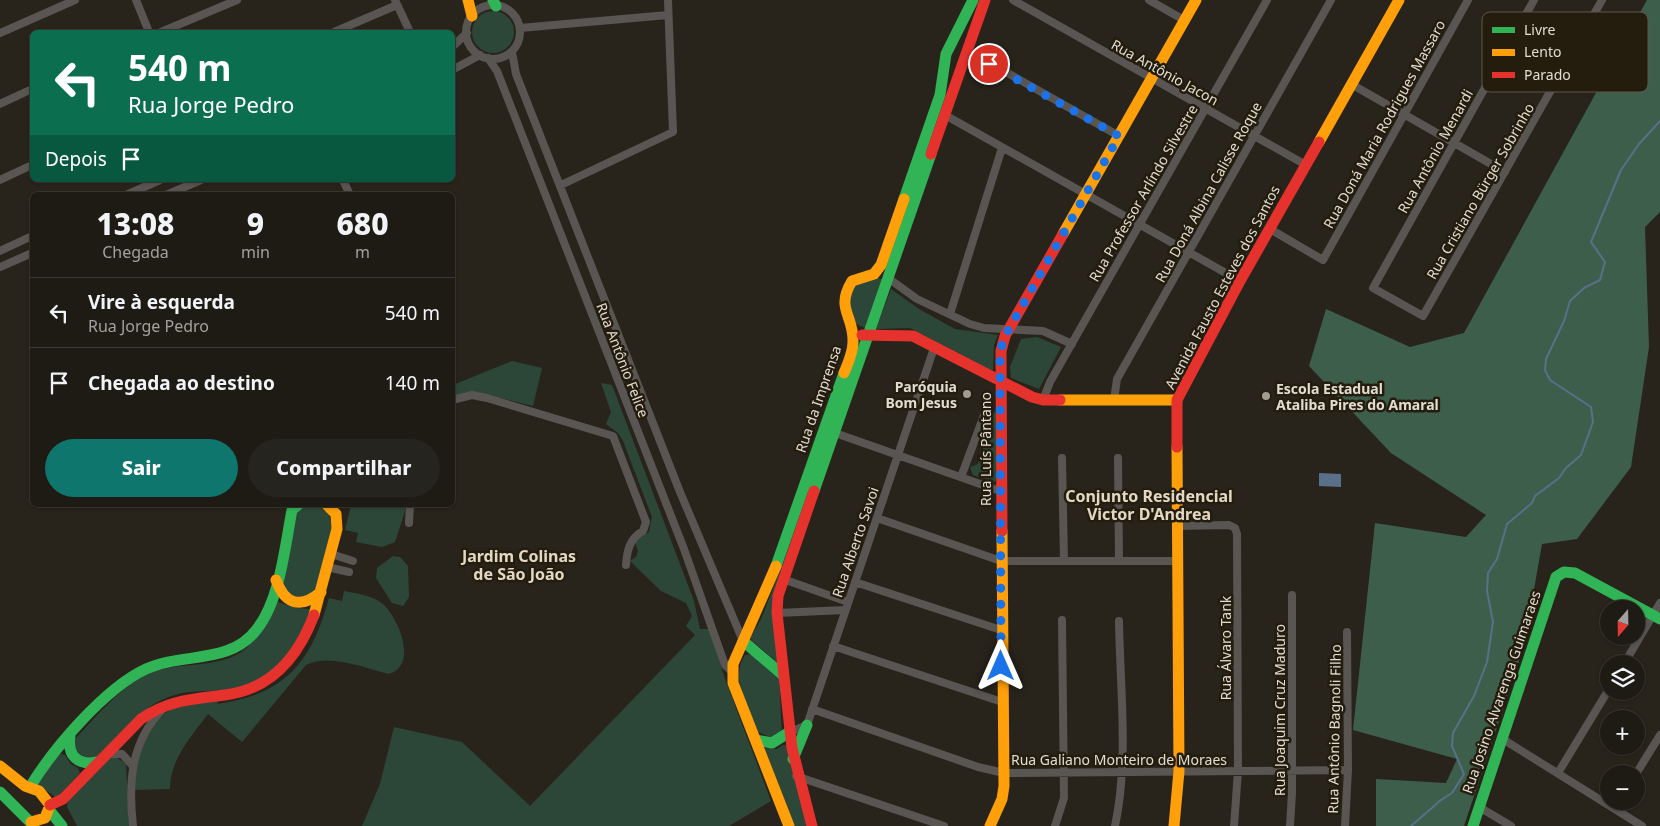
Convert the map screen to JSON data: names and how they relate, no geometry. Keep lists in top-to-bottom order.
{
  "streets": {
    "street": [
      "Rua Antônio Jacon",
      "Rua Doná Maria Rodrigues Massaro",
      "Rua Antônio Menardi",
      "Rua Cristiano Bürger Sobrinho",
      "Rua Doná Albina Calisse Roque",
      "Rua Professor Arlíndo Silvestre",
      "Avenida Fausto Esteves dos Santos",
      "Rua Antônio Felice",
      "Rua da Imprensa",
      "Rua Luís Pântano",
      "Rua Alberto Savoi",
      "Rua Álvaro Tank",
      "Rua Josino Alvarenga Guimaraes",
      "Rua Joaquim Cruz Maduro",
      "Rua Antônio Bagnoli Filho",
      "Rua Galiano Monteiro de Moraes"
    ]
  },
  "crossings": [
    ["Rua Antônio Jacon", "Rua Doná Albina Calisse Roque"],
    ["Rua Antônio Jacon", "Rua Professor Arlíndo Silvestre"],
    ["Rua Antônio Jacon", "Avenida Fausto Esteves dos Santos"],
    ["Rua Antônio Jacon", "Rua Luís Pântano"],
    ["Rua Doná Maria Rodrigues Massaro", "Avenida Fausto Esteves dos Santos"],
    ["Rua Antônio Menardi", "Rua Cristiano Bürger Sobrinho"],
    ["Avenida Fausto Esteves dos Santos", "Rua Álvaro Tank"],
    ["Avenida Fausto Esteves dos Santos", "Rua Galiano Monteiro de Moraes"],
    ["Rua Antônio Felice", "Rua da Imprensa"],
    ["Rua Luís Pântano", "Rua Galiano Monteiro de Moraes"],
    ["Rua Alberto Savoi", "Rua Galiano Monteiro de Moraes"],
    ["Rua Álvaro Tank", "Rua Galiano Monteiro de Moraes"],
    ["Rua Joaquim Cruz Maduro", "Rua Galiano Monteiro de Moraes"],
    ["Rua Antônio Bagnoli Filho", "Rua Galiano Monteiro de Moraes"]
  ],
  "districts": ["Conjunto Residencial Victor D'Andrea", "Jardim Colinas de São João"],
  "places": ["Paróquia Bom Jesus", "Escola Estadual Ataliba Pires do Amaral"],
  "legend": ["Livre", "Lento", "Parado"],
  "north": "bottom",
  "page": {
    "turn": ["540 m", "Rua Jorge Pedro"],
    "then": "Depois",
    "eta": [
      "13:08",
      "Chegada",
      "9",
      "min",
      "680",
      "m"
    ],
    "list": [
      {
        "name": "Vire à esquerda",
        "note": "Rua Jorge Pedro",
        "value": "540 m"
      },
      {
        "name": "Chegada ao destino",
        "value": "140 m"
      }
    ],
    "buttons": ["Sair", "Compartilhar"],
    "map_buttons": ["+", "−"]
  }
}
